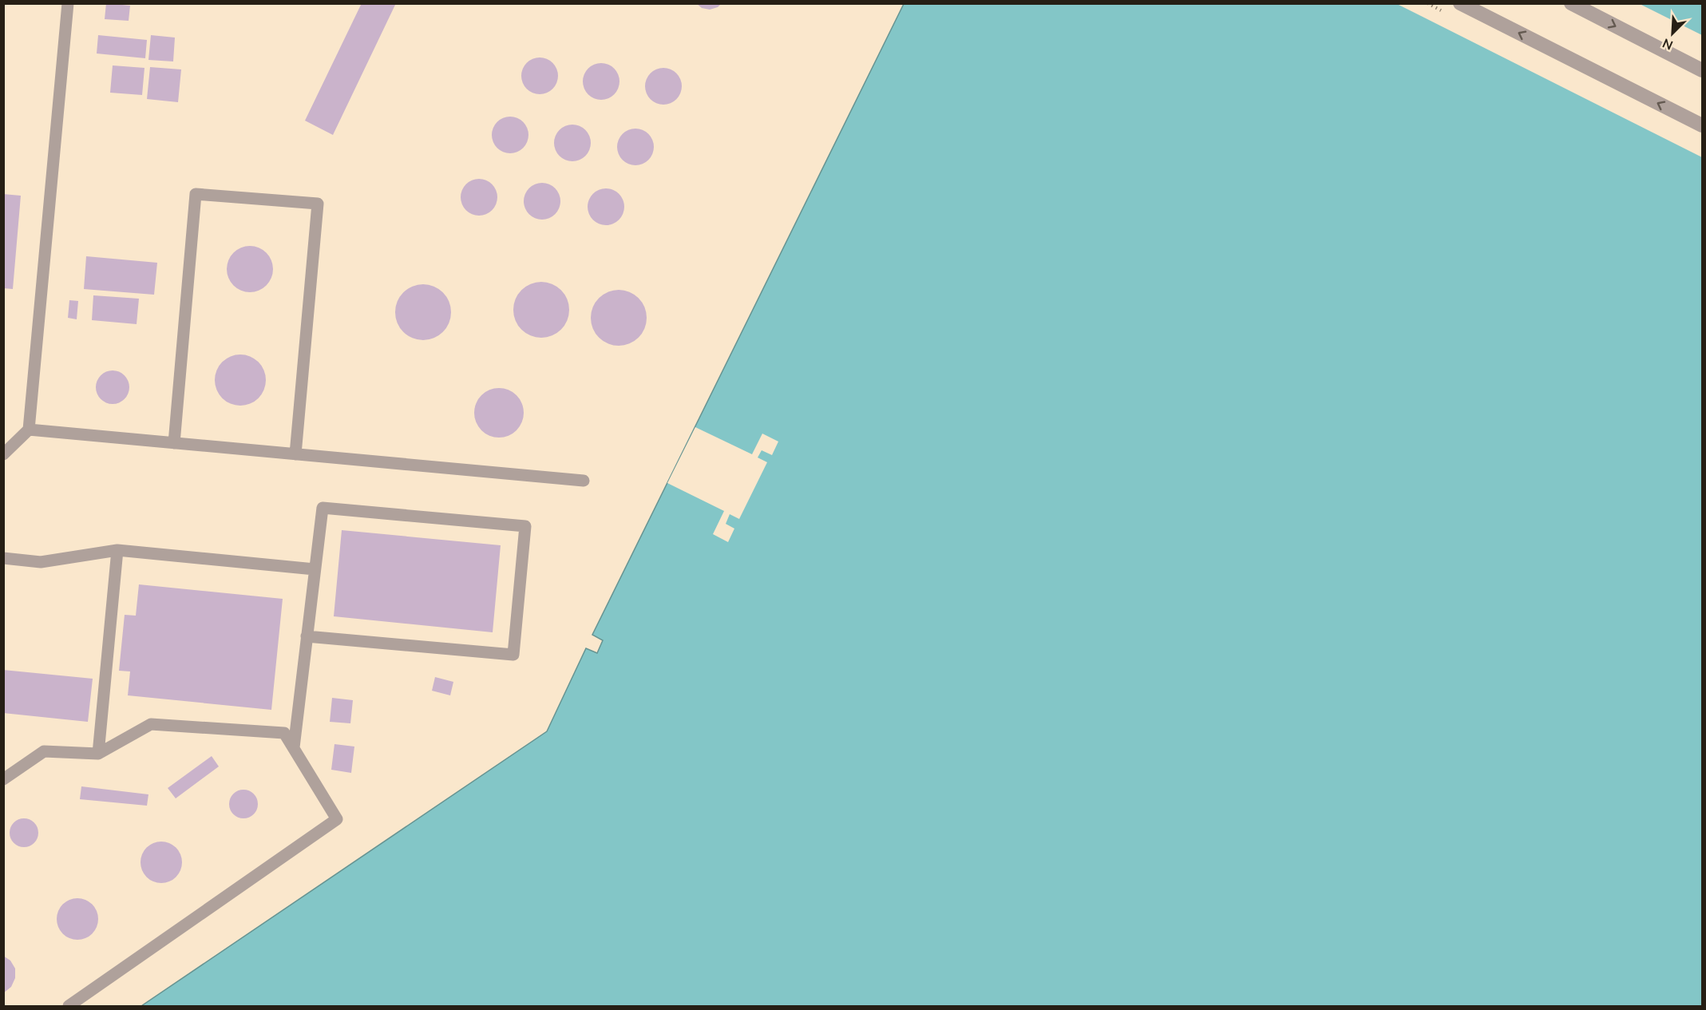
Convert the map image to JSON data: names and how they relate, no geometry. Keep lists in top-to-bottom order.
{
  "north": "bottom left"
}
